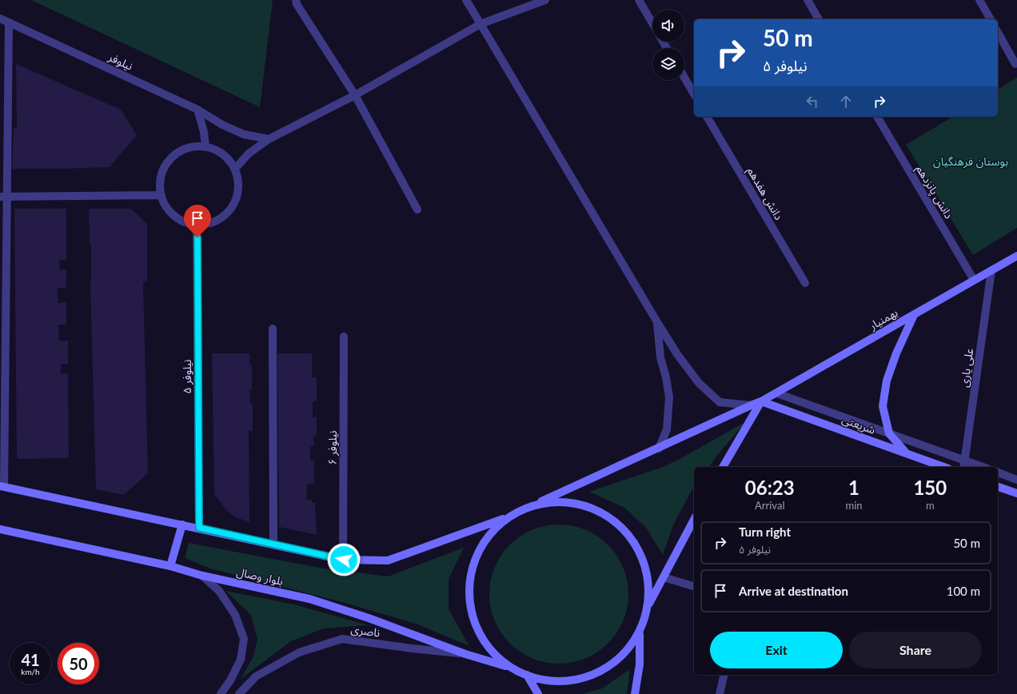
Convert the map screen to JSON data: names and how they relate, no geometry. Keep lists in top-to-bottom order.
{
  "streets": {
    "main road": ["بهمنیار", "شریعتی", "بلوار وصال"],
    "street": [
      "نيلوفر",
      "دانش پانزدهم",
      "دانش هفدهم",
      "علی یاری",
      "نیلوفر ۵",
      "نیلوفر ۶",
      "ناصری"
    ]
  },
  "crossings": [
    ["دانش پانزدهم", "بهمنیار"],
    ["بهمنیار", "علی یاری"],
    ["بهمنیار", "شریعتی"],
    ["بلوار وصال", "ناصری"]
  ],
  "parks": ["بوستان فرهنگیان"],
  "page": {
    "turn": ["50 m", "نیلوفر ۵"],
    "eta": [
      "06:23",
      "Arrival",
      "1",
      "min",
      "150",
      "m"
    ],
    "list": [
      {
        "name": "Turn right",
        "note": "نیلوفر ۵",
        "value": "50 m"
      },
      {
        "name": "Arrive at destination",
        "value": "100 m"
      }
    ],
    "buttons": ["Exit", "Share"],
    "speed": "41 km/h",
    "limit": "50"
  }
}
